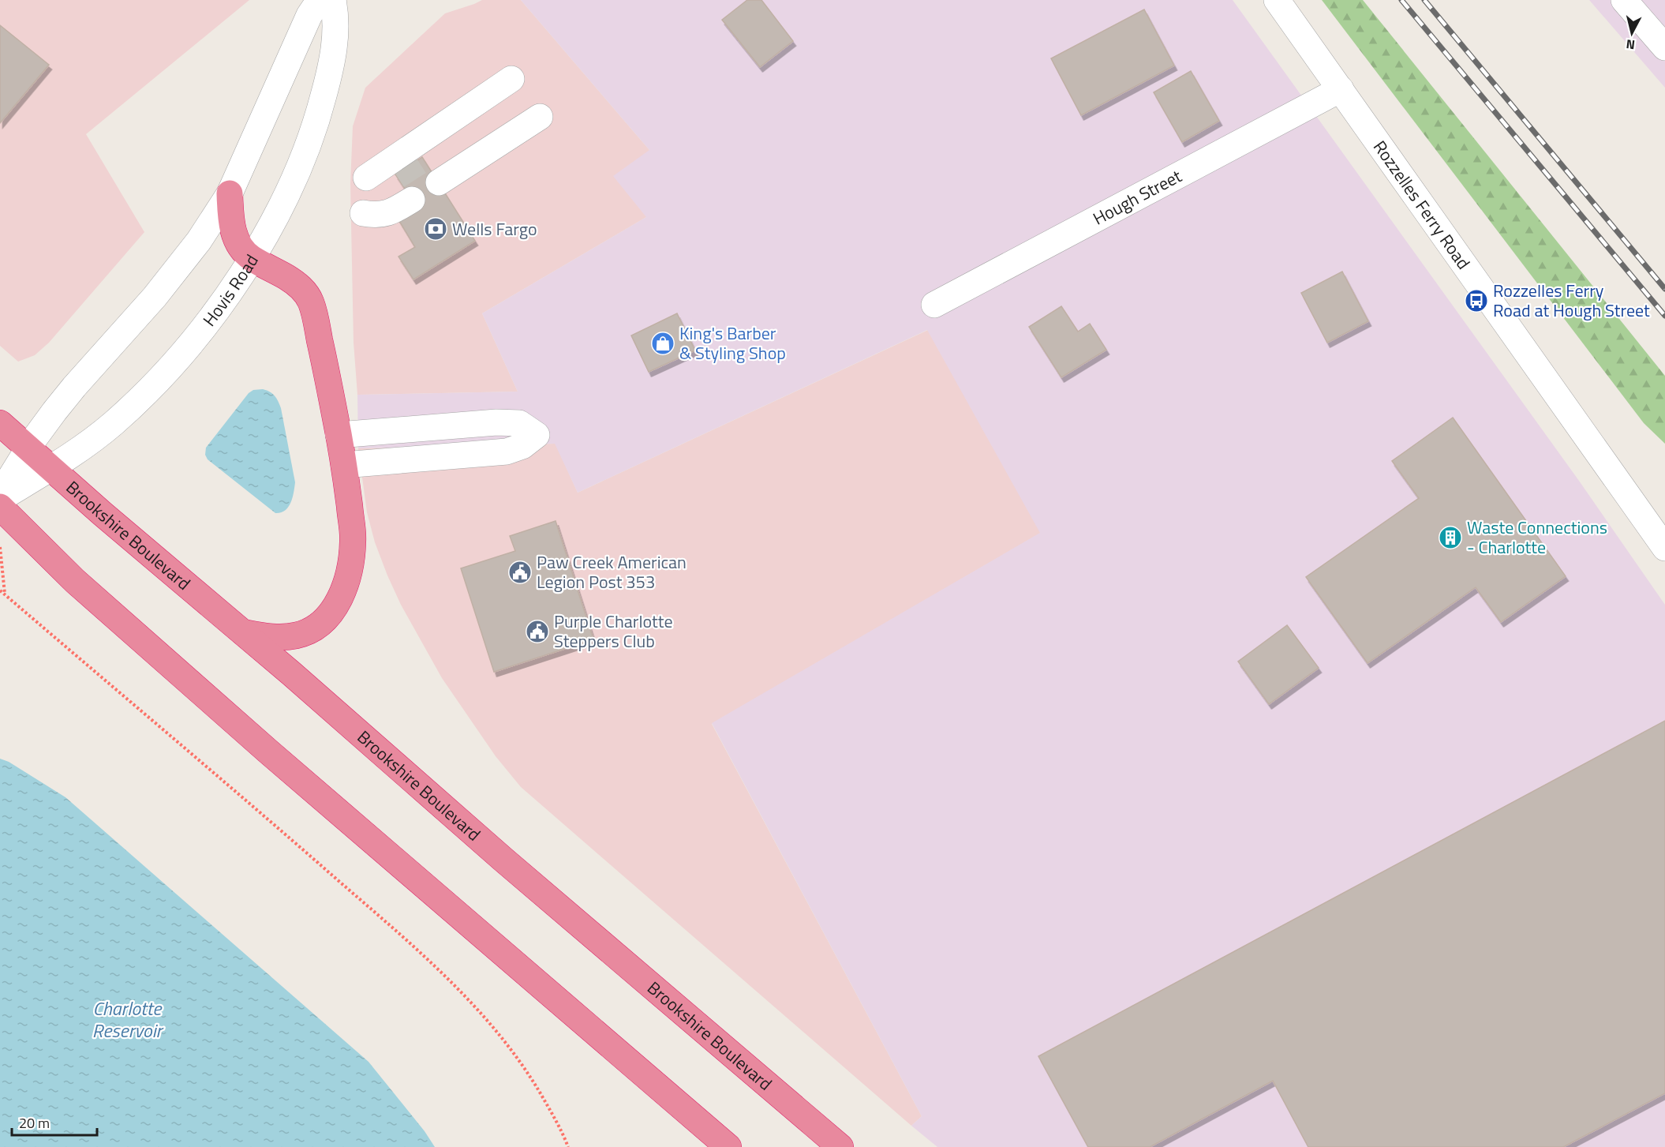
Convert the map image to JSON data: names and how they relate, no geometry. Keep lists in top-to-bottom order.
{
  "streets": {
    "highway": ["Brookshire Boulevard"],
    "street": ["Hough Street", "Rozzelles Ferry Road", "Hovis Road"]
  },
  "crossings": [
    ["Hough Street", "Rozzelles Ferry Road"],
    ["Hovis Road", "Brookshire Boulevard"]
  ],
  "water": ["Charlotte Reservoir"],
  "places": {
    "bank": ["Wells Fargo"],
    "bus stop": ["Rozzelles Ferry Road at Hough Street"],
    "shop": ["King's Barber & Styling Shop"],
    "building": ["Waste Connections - Charlotte"],
    "public building": ["Paw Creek American Legion Post 353", "Purple Charlotte Steppers Club"]
  },
  "scale_bar": "20 m",
  "north": "bottom"
}
